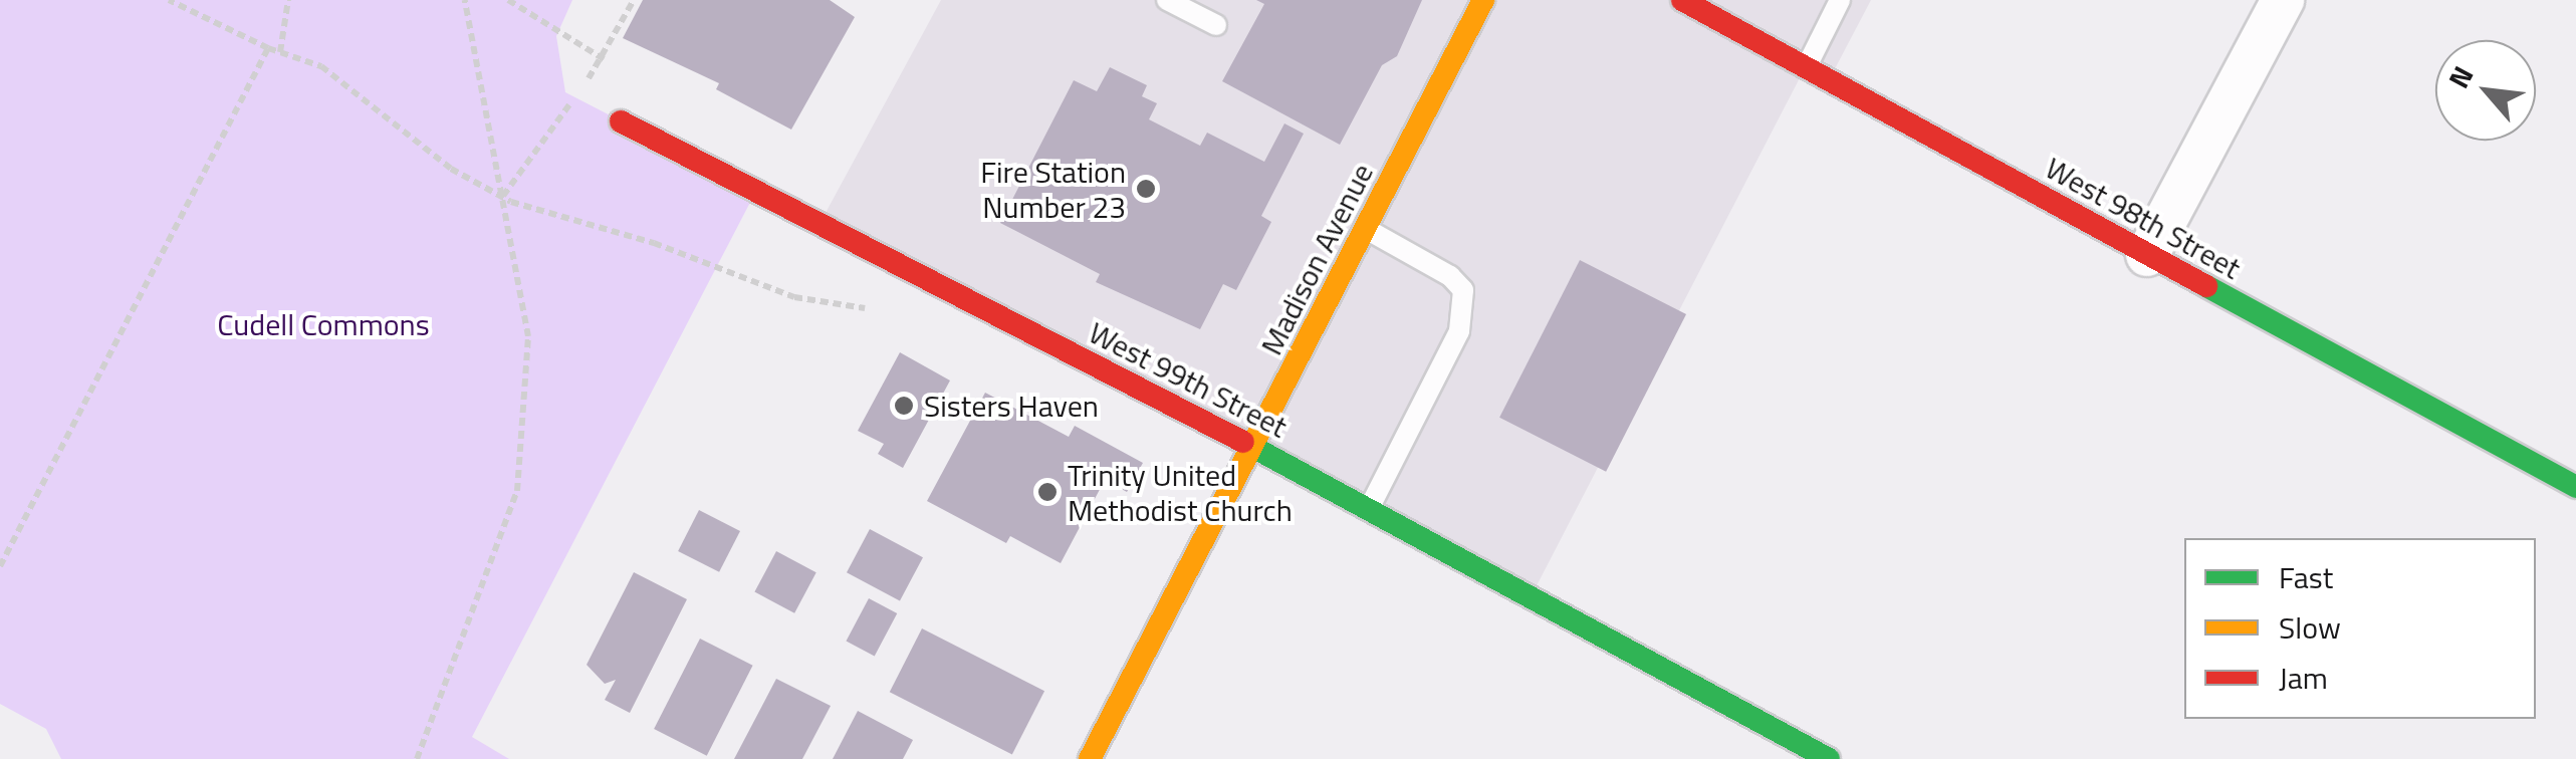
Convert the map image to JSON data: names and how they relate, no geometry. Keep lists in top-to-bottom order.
{
  "streets": {
    "street": ["West 98th Street", "Madison Avenue", "West 99th Street"]
  },
  "crossings": [
    ["Madison Avenue", "West 99th Street"]
  ],
  "parks": ["Cudell Commons"],
  "places": ["Fire Station Number 23", "Sisters Haven", "Trinity United Methodist Church"],
  "legend": ["Fast", "Slow", "Jam"],
  "north": "top left"
}
